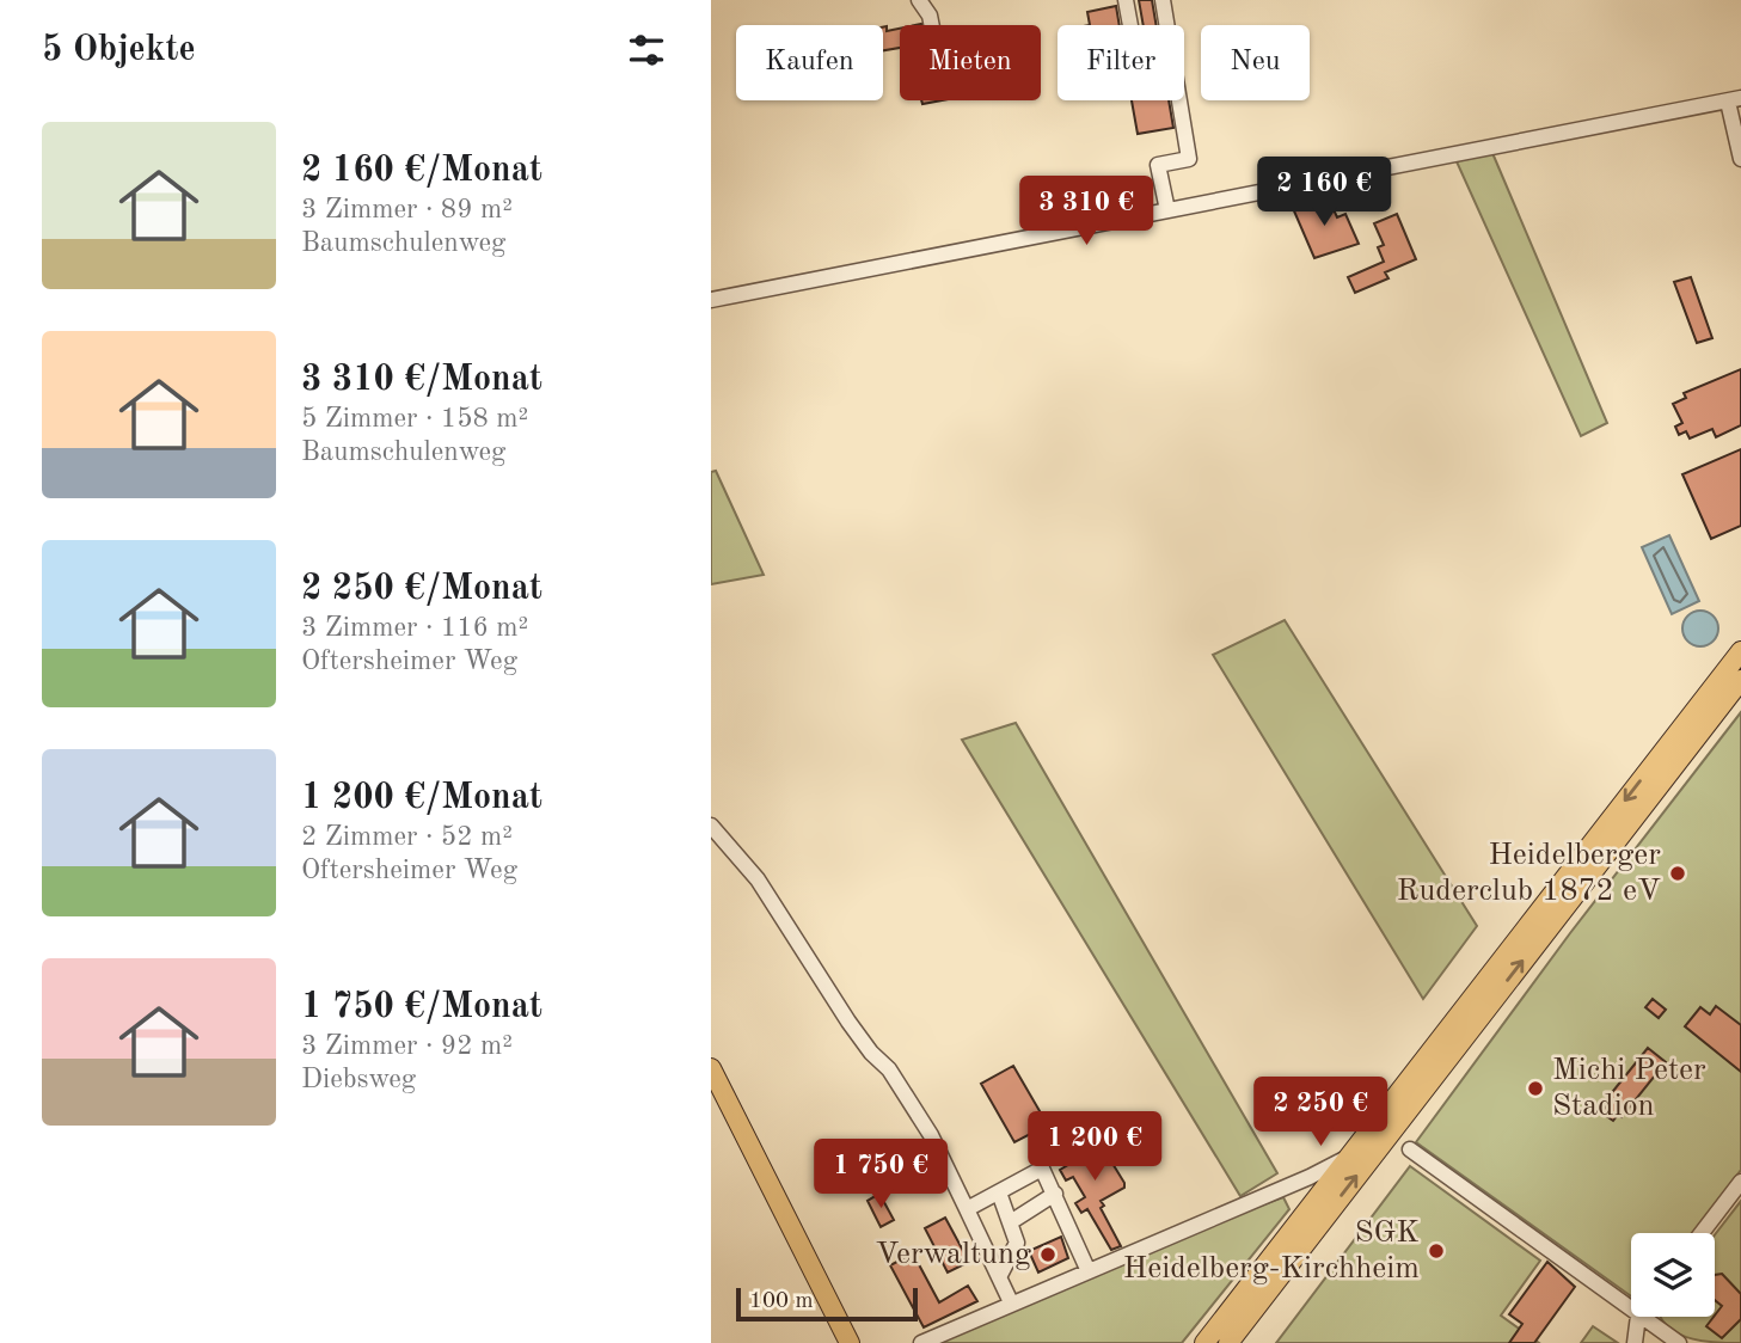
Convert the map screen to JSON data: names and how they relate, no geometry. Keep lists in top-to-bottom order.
{
  "places": [
    "Heidelberger Ruderclub 1872 eV",
    "Michi Peter Stadion",
    "SGK Heidelberg-Kirchheim",
    "Verwaltung"
  ],
  "scale_bar": "100 m",
  "page": {
    "heading": "5 Objekte",
    "chip": [
      "Kaufen",
      "Mieten",
      "Filter",
      "Neu"
    ],
    "list": [
      {
        "name": "2 160 €/Monat",
        "note": "3 Zimmer · 89 m² · Baumschulenweg"
      },
      {
        "name": "3 310 €/Monat",
        "note": "5 Zimmer · 158 m² · Baumschulenweg"
      },
      {
        "name": "2 250 €/Monat",
        "note": "3 Zimmer · 116 m² · Oftersheimer Weg"
      },
      {
        "name": "1 200 €/Monat",
        "note": "2 Zimmer · 52 m² · Oftersheimer Weg"
      },
      {
        "name": "1 750 €/Monat",
        "note": "3 Zimmer · 92 m² · Diebsweg"
      }
    ],
    "price": [
      "2 160 €",
      "3 310 €",
      "2 250 €",
      "1 200 €",
      "1 750 €"
    ],
    "scale": "100 m"
  }
}
